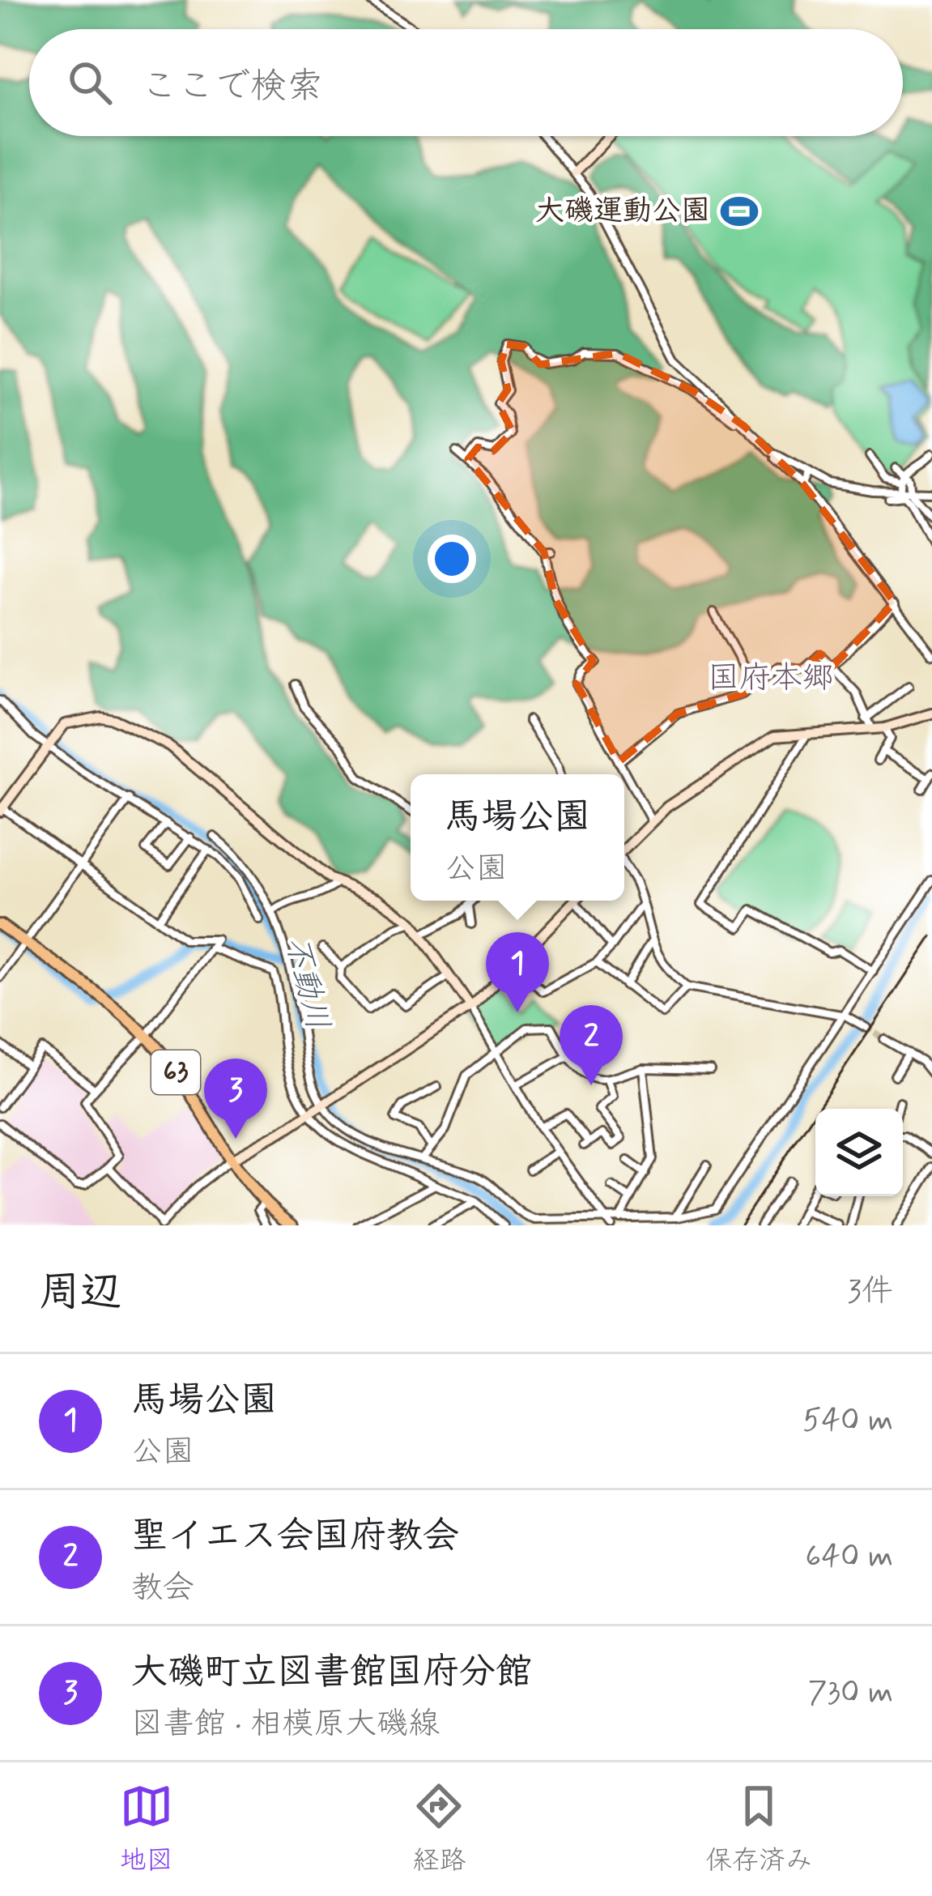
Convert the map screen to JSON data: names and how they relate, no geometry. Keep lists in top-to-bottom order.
{
  "streets": {
    "main road": ["63"]
  },
  "districts": ["国府本郷"],
  "water": ["不動川"],
  "places": {
    "sports": ["大磯運動公園"]
  },
  "page": {
    "search": "ここで検索",
    "popup": ["馬場公園", "公園"],
    "pins": ["1", "2", "3"],
    "heading": ["周辺", "3件"],
    "list": [
      {
        "mark": "1",
        "name": "馬場公園",
        "note": "公園",
        "value": "540 m"
      },
      {
        "mark": "2",
        "name": "聖イエス会国府教会",
        "note": "教会",
        "value": "640 m"
      },
      {
        "mark": "3",
        "name": "大磯町立図書館国府分館",
        "note": "図書館 · 相模原大磯線",
        "value": "730 m"
      }
    ],
    "nav": ["地図", "経路", "保存済み"]
  }
}
